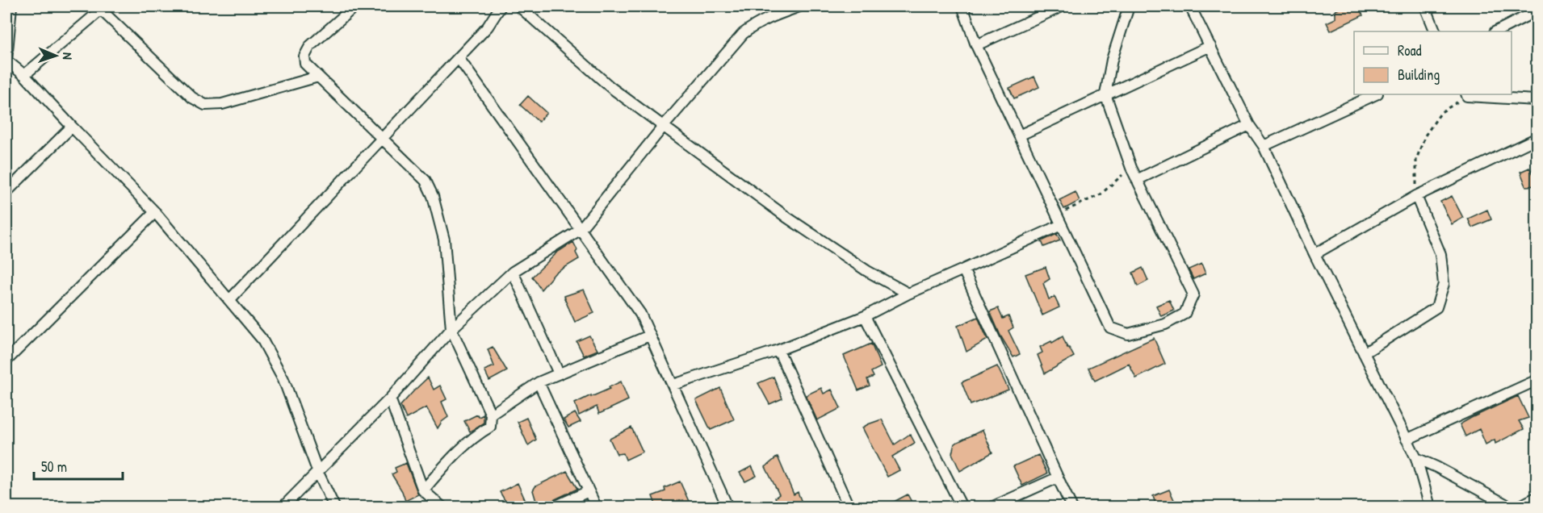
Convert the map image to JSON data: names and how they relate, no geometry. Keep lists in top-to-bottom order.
{
  "legend": ["Road", "Building"],
  "scale_bar": "50 m",
  "north": "right"
}
